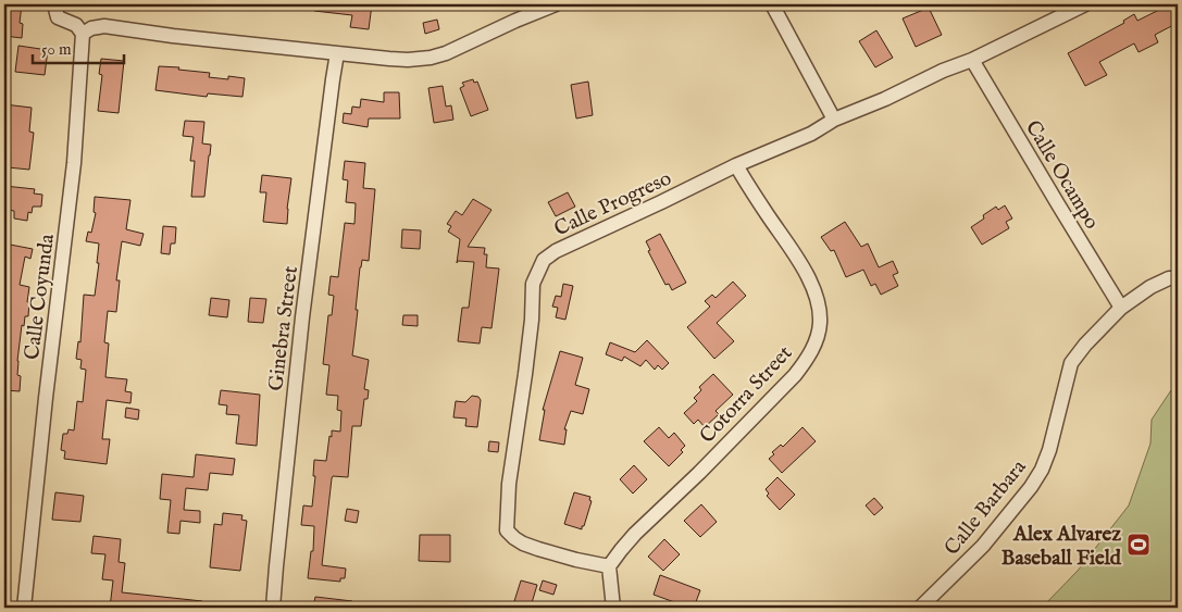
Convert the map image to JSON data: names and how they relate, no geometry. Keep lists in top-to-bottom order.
{
  "streets": {
    "street": [
      "Calle Ocampo",
      "Calle Progreso",
      "Calle Coyunda",
      "Ginebra Street",
      "Cotorra Street",
      "Calle Barbara"
    ]
  },
  "crossings": [
    ["Calle Ocampo", "Calle Progreso"],
    ["Calle Ocampo", "Calle Barbara"],
    ["Calle Progreso", "Cotorra Street"]
  ],
  "places": {
    "sports": ["Alex Alvarez Baseball Field"]
  },
  "scale_bar": "50 m"
}
